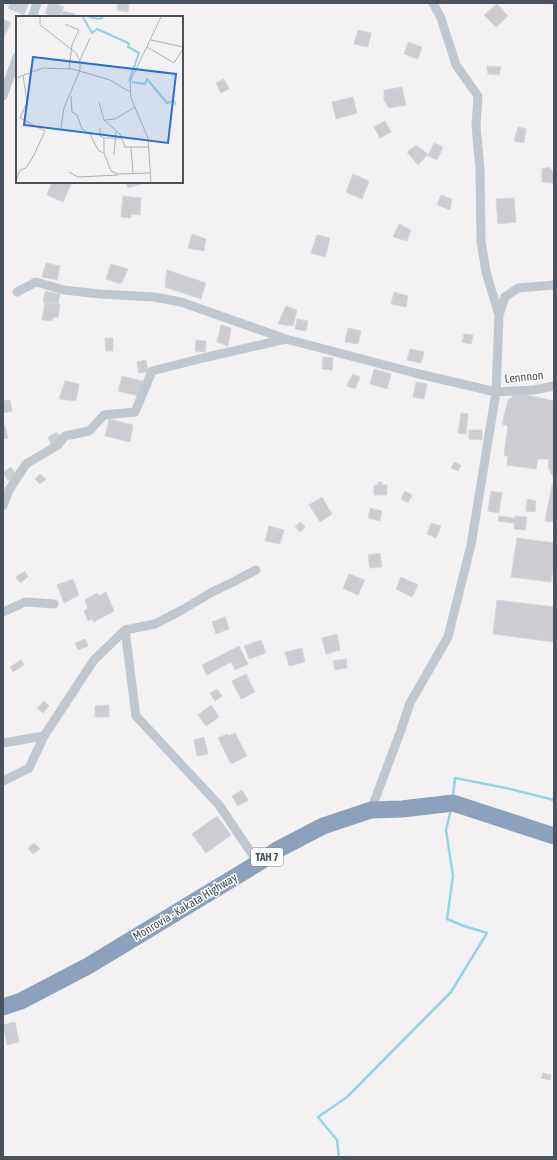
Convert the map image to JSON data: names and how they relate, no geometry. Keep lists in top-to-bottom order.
{
  "streets": {
    "highway": ["TAH 7", "Monrovia - Kakata Highway"],
    "street": ["Lennnon"]
  }
}
